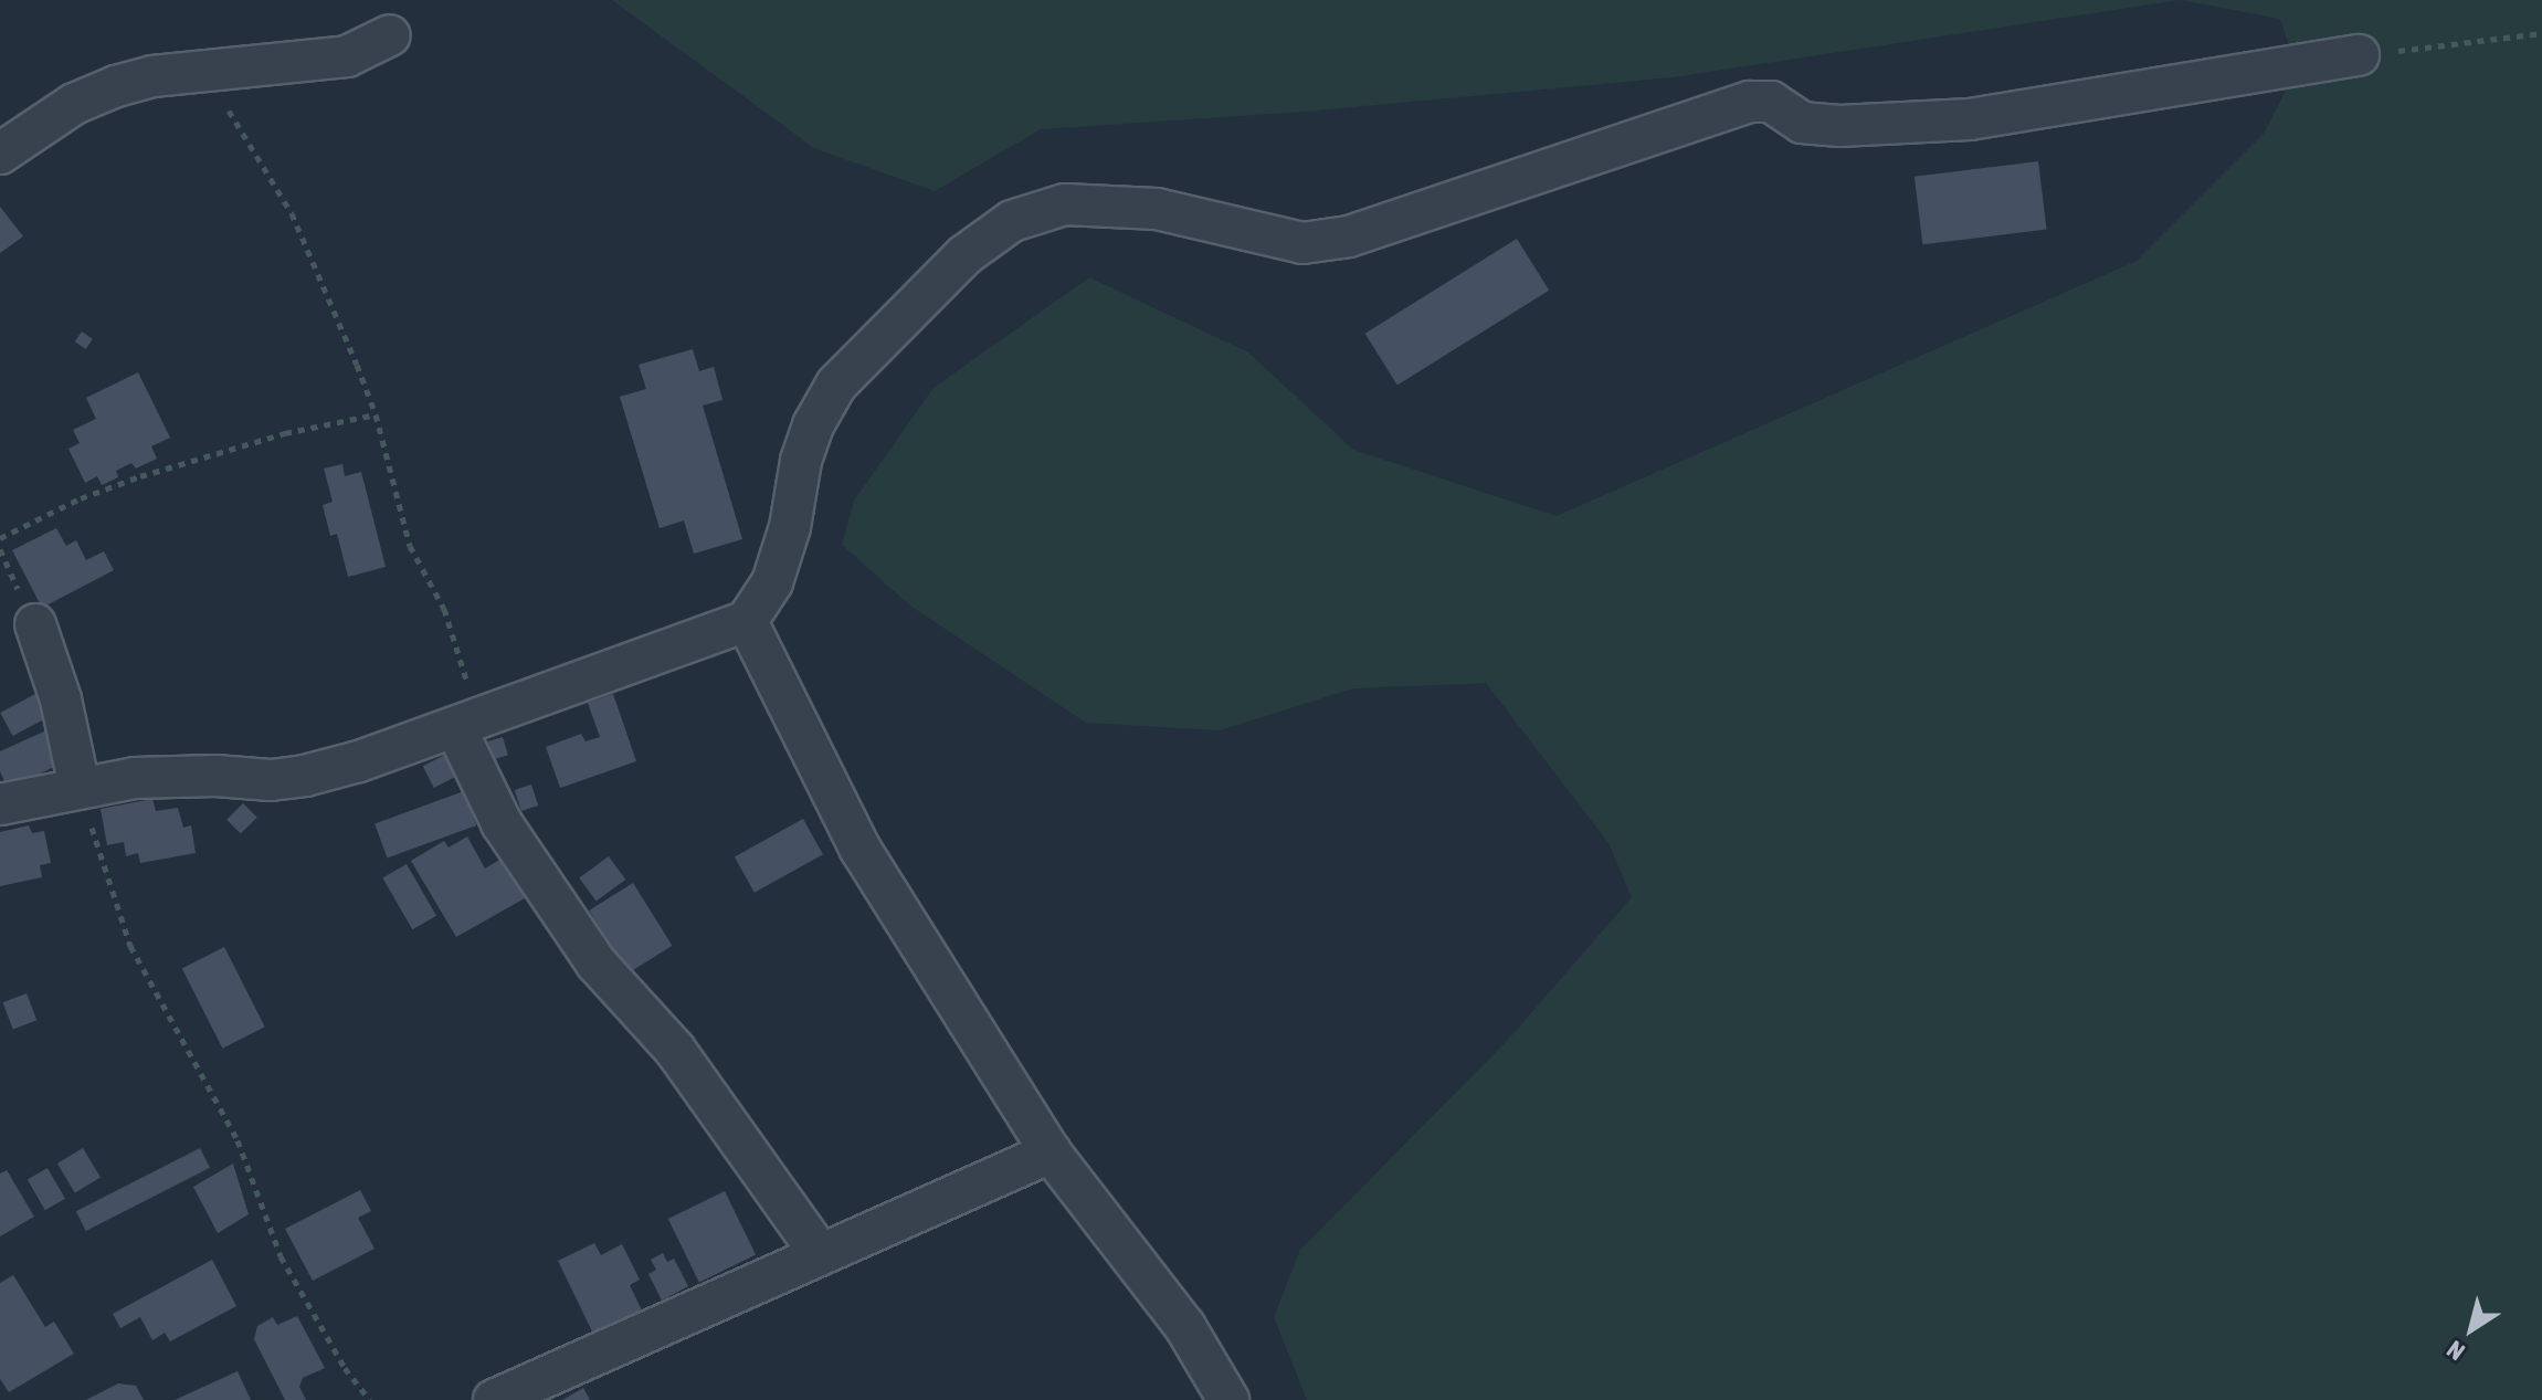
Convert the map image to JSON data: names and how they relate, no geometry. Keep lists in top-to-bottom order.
{
  "north": "bottom left"
}
